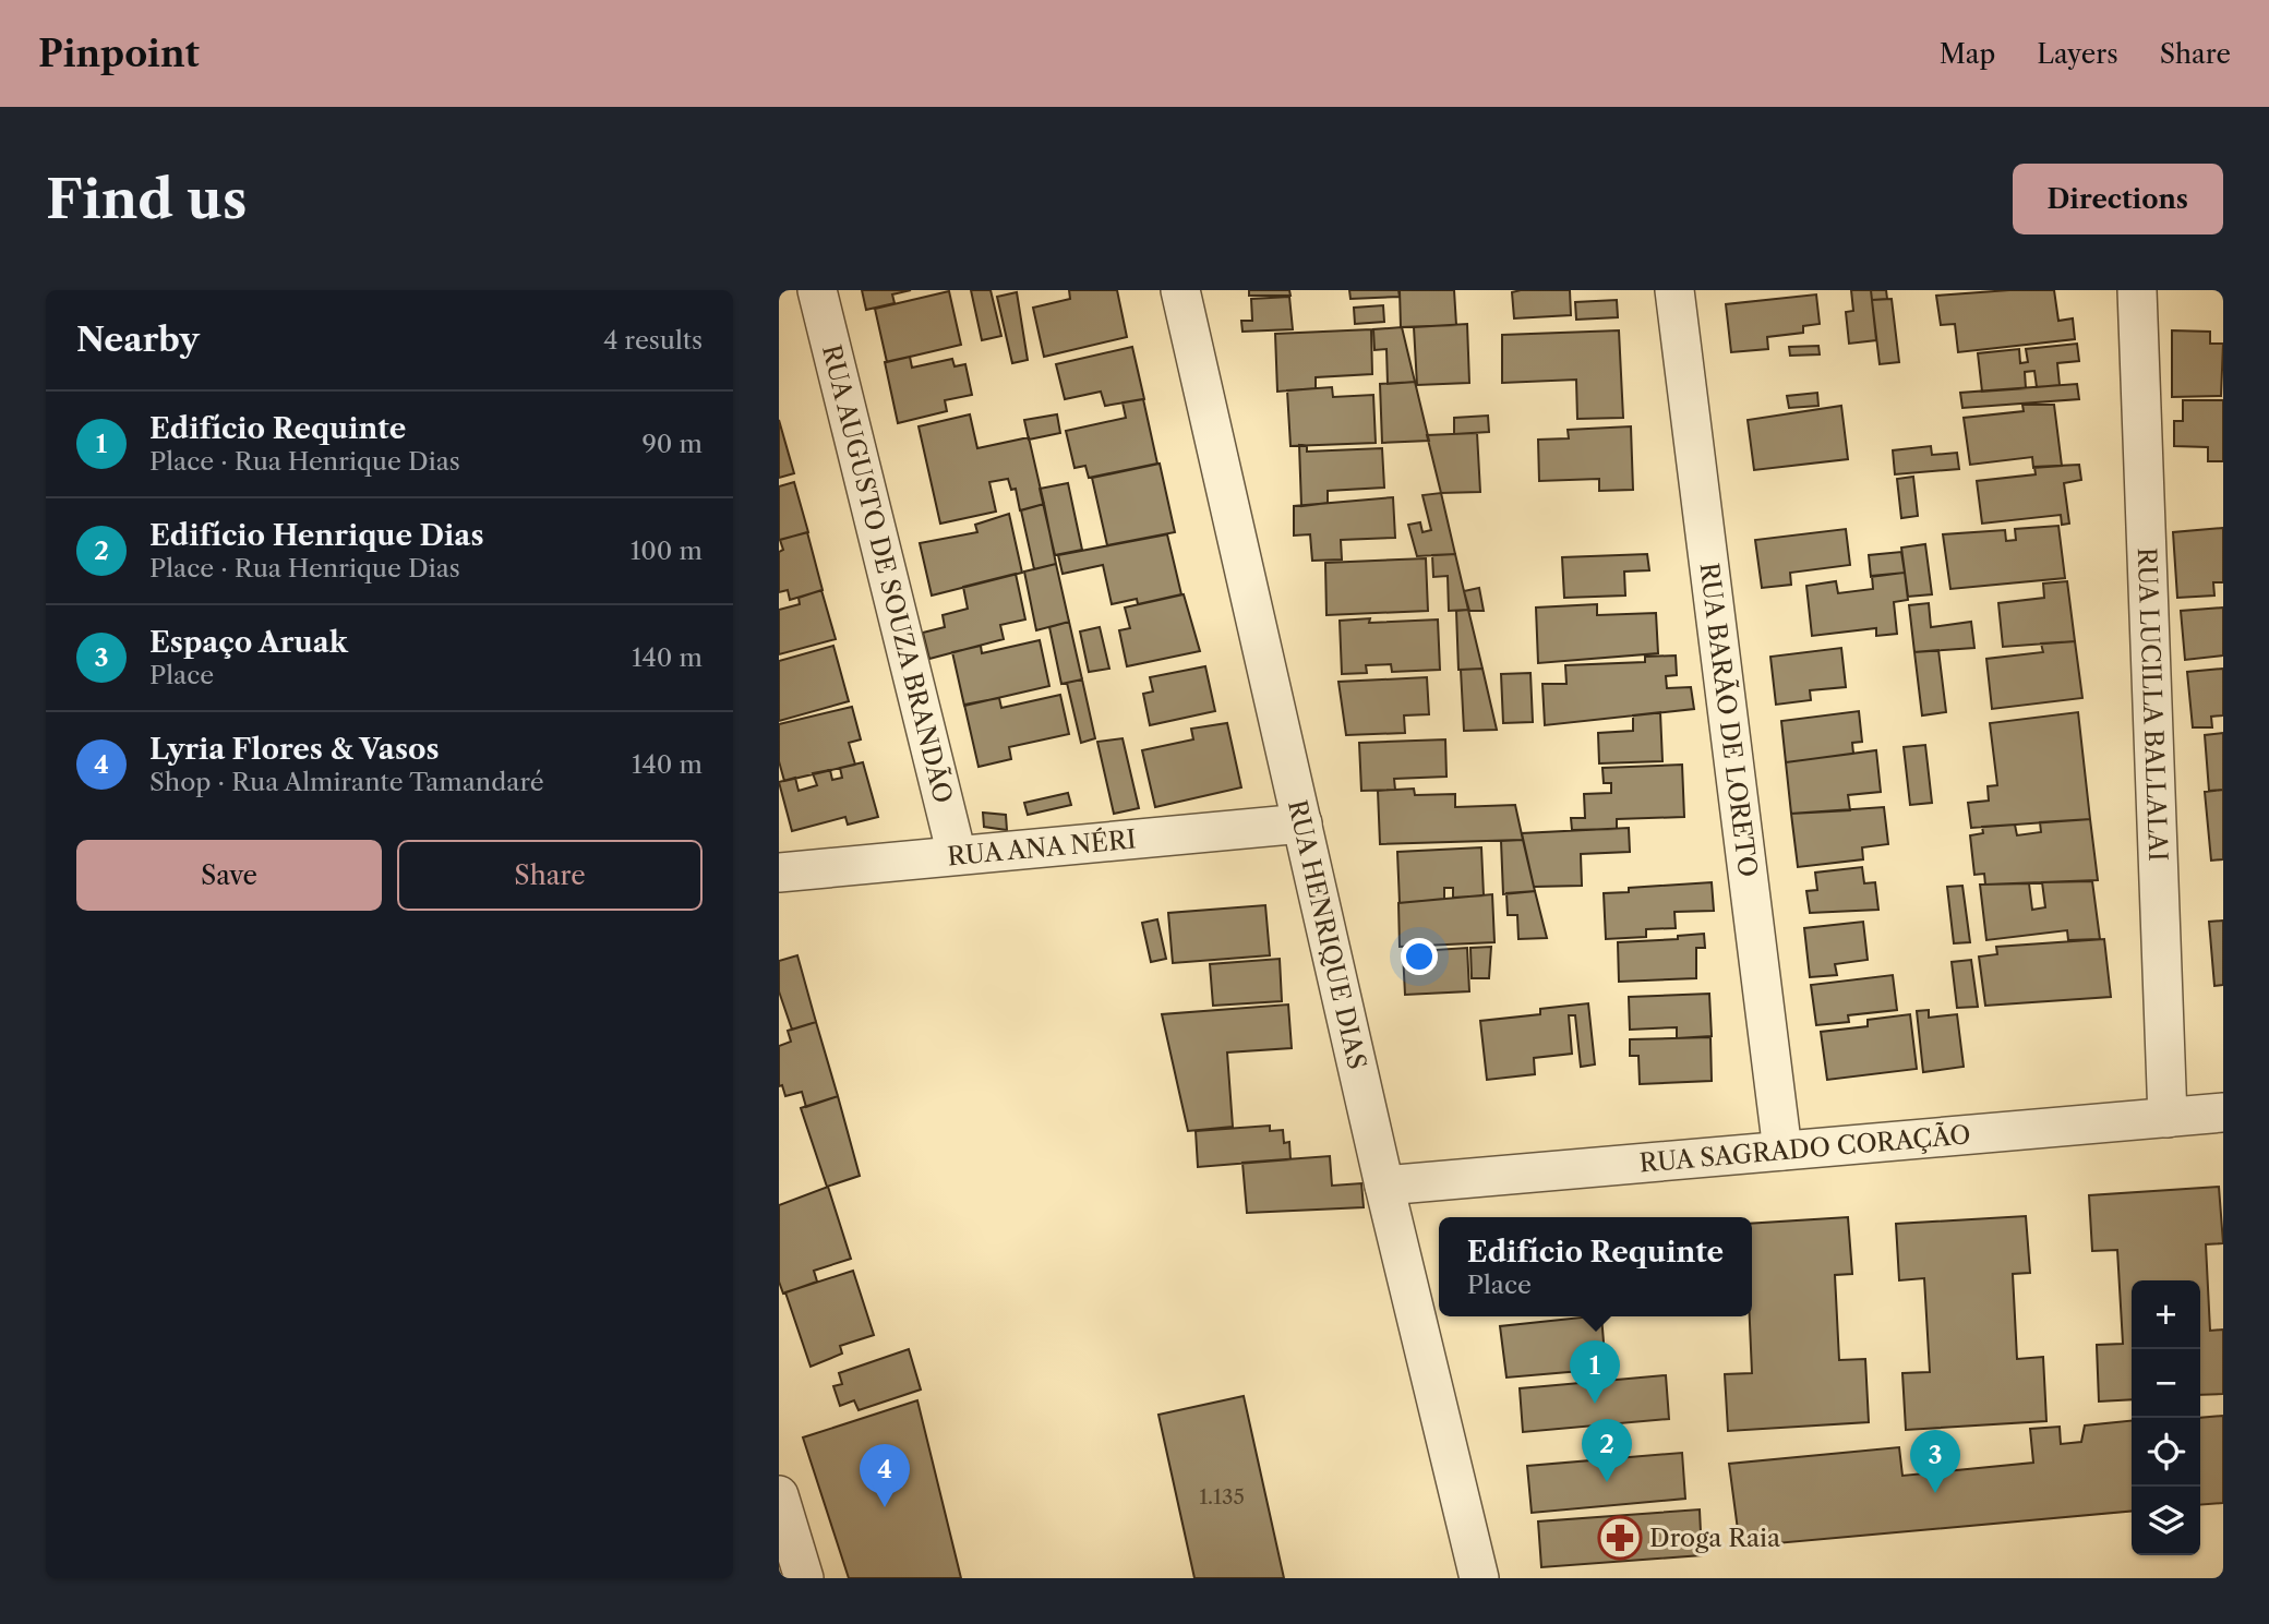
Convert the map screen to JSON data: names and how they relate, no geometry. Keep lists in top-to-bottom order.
{
  "streets": {
    "street": [
      "RUA AUGUSTO DE SOUZA BRANDÃO",
      "RUA LUCILLA BALLALAI",
      "RUA BARÃO DE LORETO",
      "RUA ANA NÉRI",
      "RUA HENRIQUE DIAS",
      "RUA SAGRADO CORAÇÃO"
    ]
  },
  "crossings": [
    ["RUA AUGUSTO DE SOUZA BRANDÃO", "RUA ANA NÉRI"],
    ["RUA LUCILLA BALLALAI", "RUA SAGRADO CORAÇÃO"],
    ["RUA BARÃO DE LORETO", "RUA SAGRADO CORAÇÃO"],
    ["RUA ANA NÉRI", "RUA HENRIQUE DIAS"],
    ["RUA HENRIQUE DIAS", "RUA SAGRADO CORAÇÃO"]
  ],
  "places": {
    "pharmacy": ["Droga Raia"]
  },
  "house_numbers": ["1.135"],
  "page": {
    "header": "Pinpoint",
    "nav": ["Map", "Layers", "Share"],
    "buttons": [
      "Directions",
      ["Save", "Share"]
    ],
    "title": "Find us",
    "heading": ["Nearby", "4 results"],
    "list": [
      {
        "mark": "1",
        "name": "Edifício Requinte",
        "note": "Place · Rua Henrique Dias",
        "value": "90 m"
      },
      {
        "mark": "2",
        "name": "Edifício Henrique Dias",
        "note": "Place · Rua Henrique Dias",
        "value": "100 m"
      },
      {
        "mark": "3",
        "name": "Espaço Aruak",
        "note": "Place",
        "value": "140 m"
      },
      {
        "mark": "4",
        "name": "Lyria Flores & Vasos",
        "note": "Shop · Rua Almirante Tamandaré",
        "value": "140 m"
      }
    ],
    "popup": ["Edifício Requinte", "Place"],
    "map_buttons": ["+", "−"],
    "pins": [
      "1",
      "2",
      "3",
      "4"
    ]
  }
}
